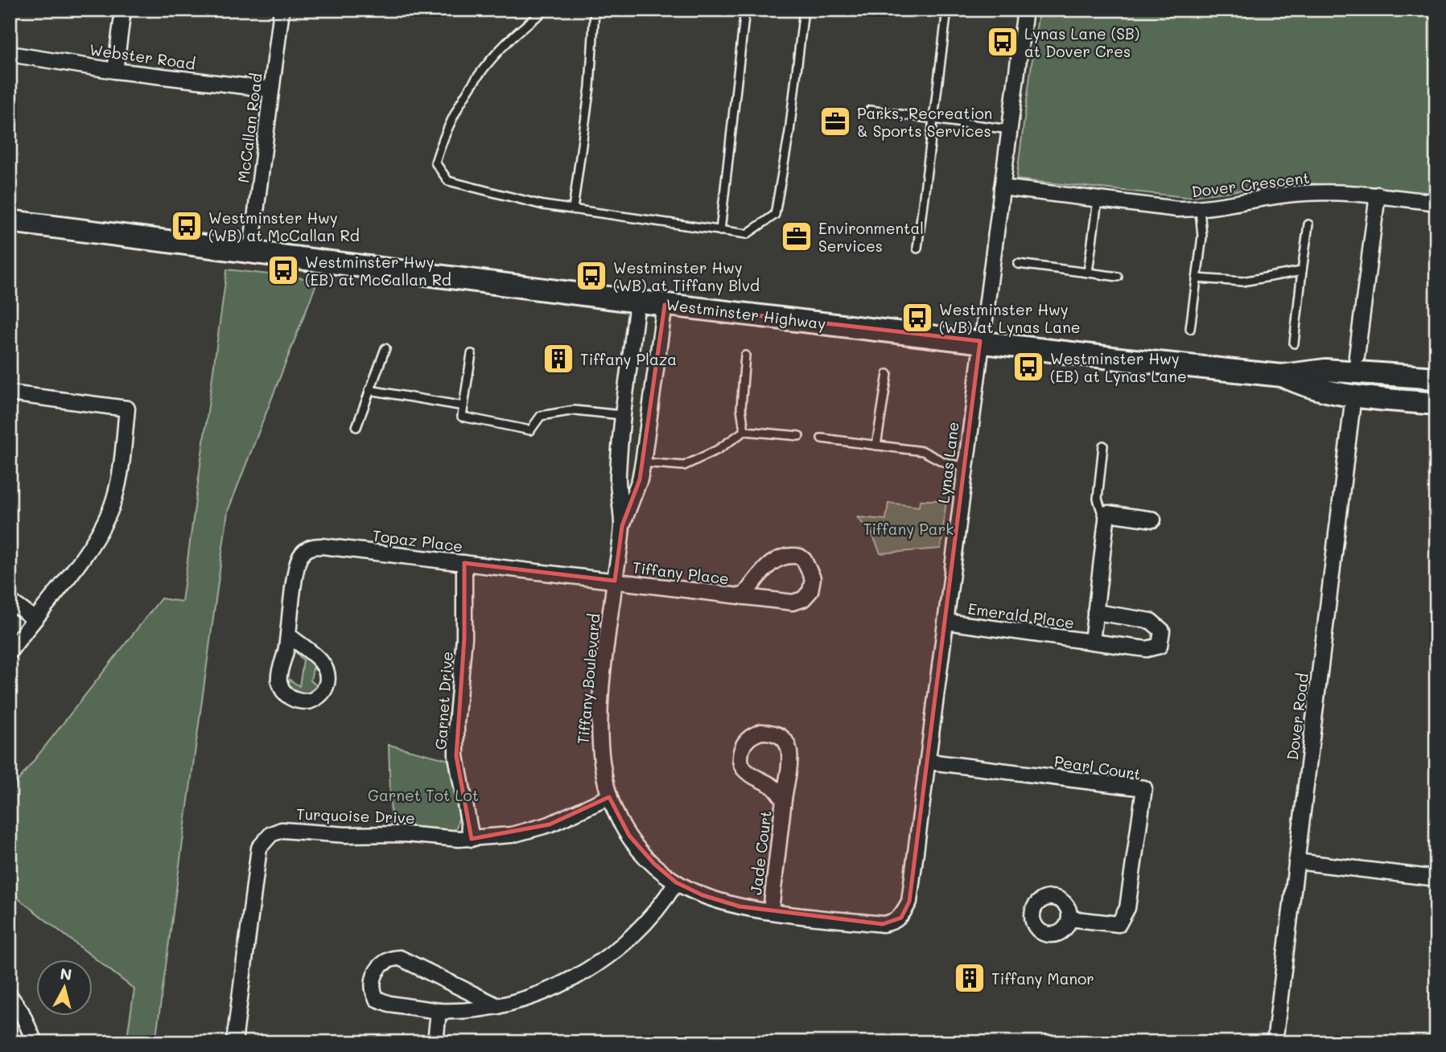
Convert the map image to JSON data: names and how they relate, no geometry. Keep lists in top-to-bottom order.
{
  "streets": {
    "main road": ["Westminster Highway"],
    "street": [
      "Webster Road",
      "McCallan Road",
      "Dover Crescent",
      "Lynas Lane",
      "Topaz Place",
      "Tiffany Place",
      "Emerald Place",
      "Tiffany Boulevard",
      "Garnet Drive",
      "Dover Road",
      "Pearl Court",
      "Turquoise Drive",
      "Jade Court"
    ]
  },
  "crossings": [
    ["Webster Road", "McCallan Road"],
    ["McCallan Road", "Westminster Highway"],
    ["Dover Crescent", "Lynas Lane"],
    ["Westminster Highway", "Lynas Lane"],
    ["Westminster Highway", "Tiffany Boulevard"],
    ["Westminster Highway", "Dover Road"],
    ["Lynas Lane", "Emerald Place"],
    ["Lynas Lane", "Tiffany Boulevard"],
    ["Lynas Lane", "Pearl Court"],
    ["Topaz Place", "Tiffany Place"],
    ["Topaz Place", "Tiffany Boulevard"],
    ["Topaz Place", "Garnet Drive"],
    ["Tiffany Place", "Tiffany Boulevard"],
    ["Tiffany Boulevard", "Turquoise Drive"],
    ["Tiffany Boulevard", "Jade Court"],
    ["Garnet Drive", "Turquoise Drive"]
  ],
  "parks": ["Tiffany Park", "Garnet Tot Lot"],
  "places": {
    "bus stop": [
      "Lynas Lane (SB) at Dover Cres",
      "Westminster Hwy (WB) at McCallan Rd",
      "Westminster Hwy (EB) at McCallan Rd",
      "Westminster Hwy (WB) at Tiffany Blvd",
      "Westminster Hwy (WB) at Lynas Lane",
      "Westminster Hwy (EB) at Lynas Lane"
    ],
    "office": ["Parks, Recreation & Sports Services", "Environmental Services"],
    "building": ["Tiffany Plaza", "Tiffany Manor"]
  },
  "north": "top"
}
